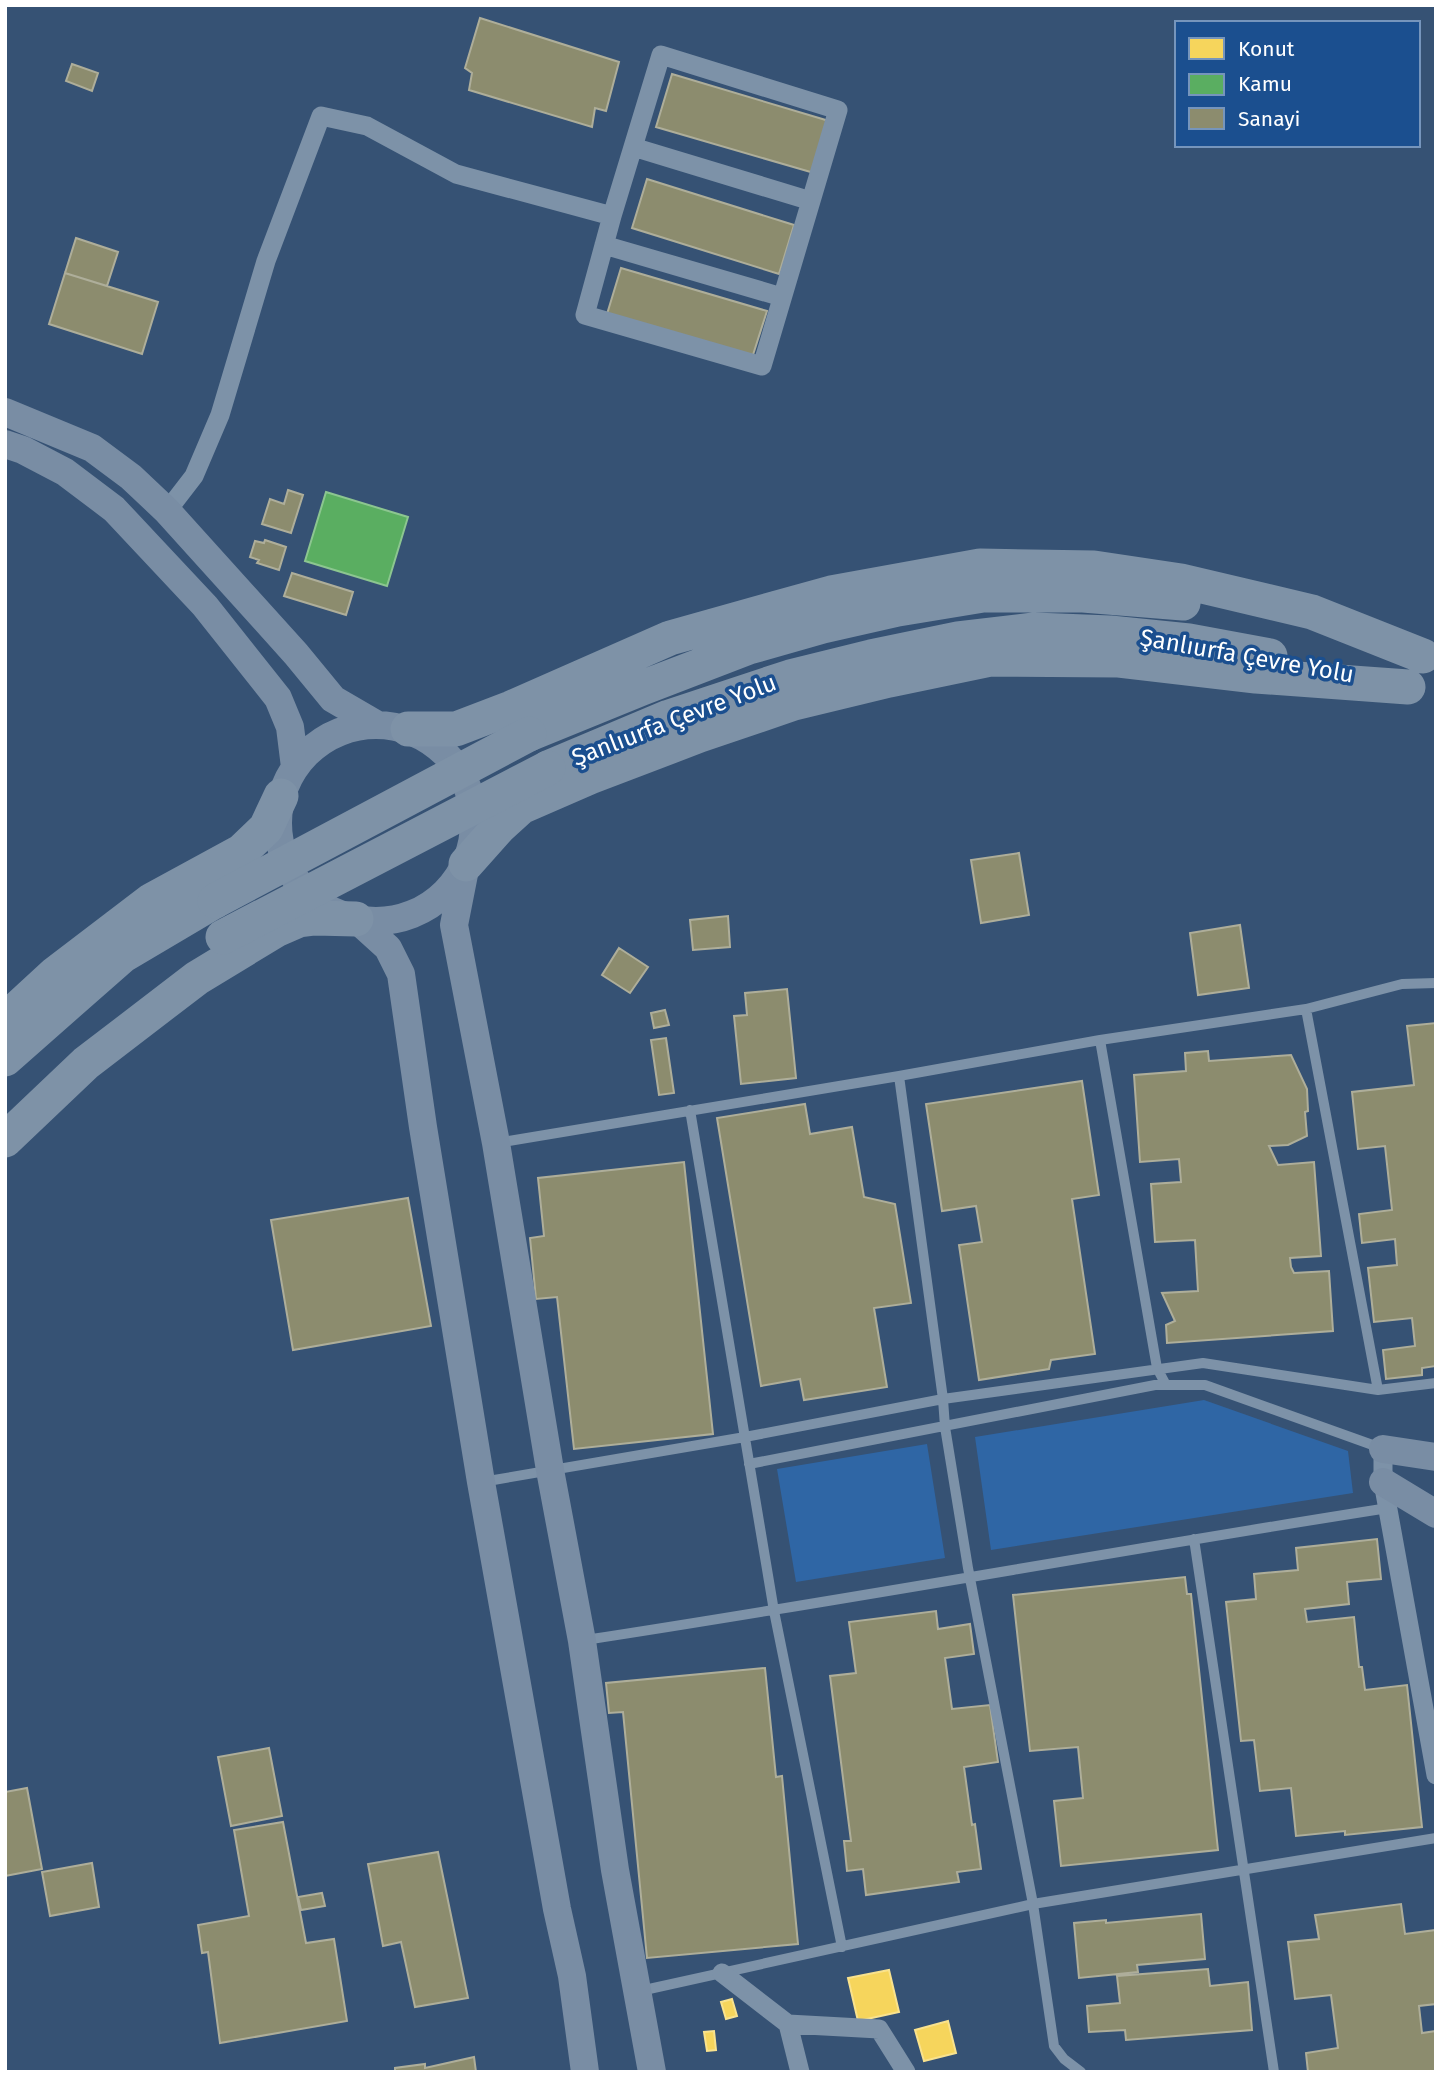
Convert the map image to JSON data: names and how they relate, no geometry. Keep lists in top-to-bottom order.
{
  "streets": {
    "highway": ["Şanlıurfa Çevre Yolu"]
  },
  "legend": ["Konut", "Kamu", "Sanayi"]
}
